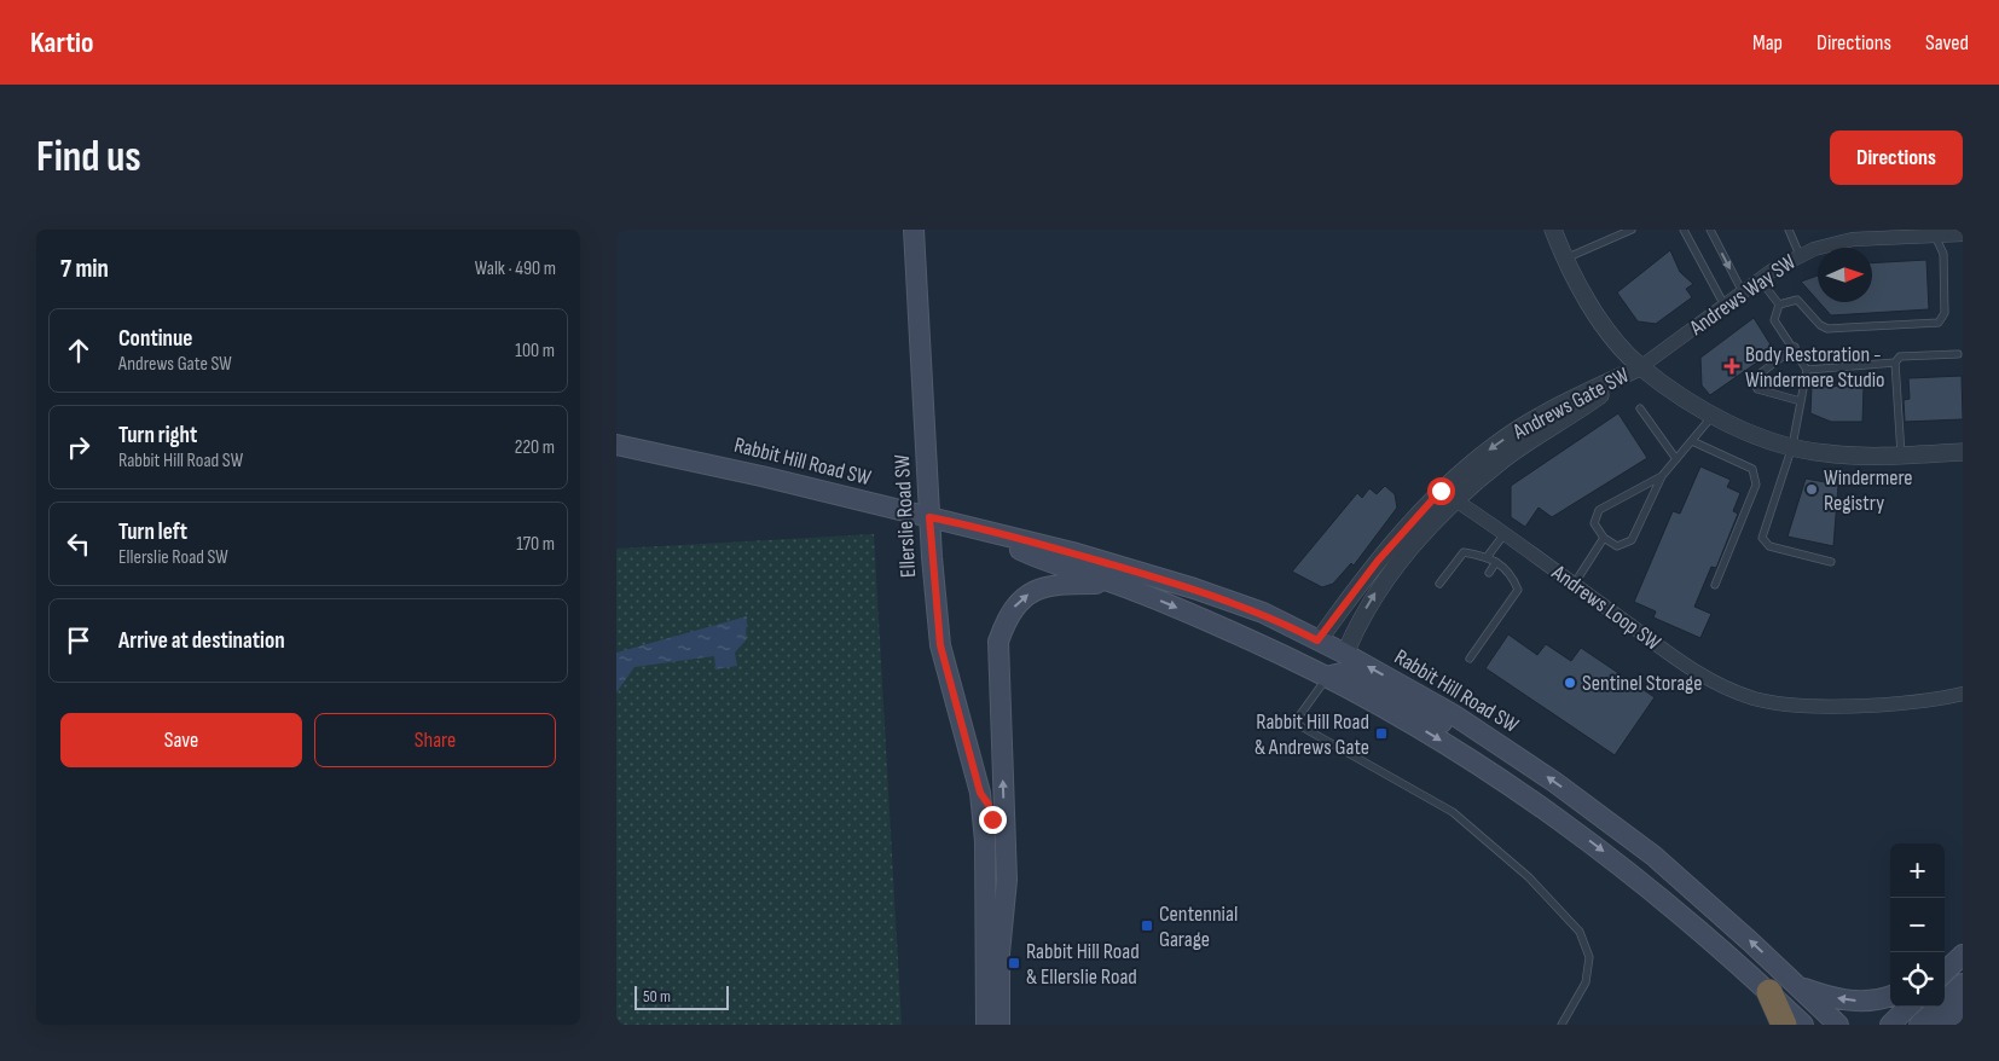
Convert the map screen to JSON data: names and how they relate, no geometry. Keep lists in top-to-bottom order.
{
  "streets": {
    "main road": ["Rabbit Hill Road SW", "Ellerslie Road SW"],
    "street": ["Andrews Way SW", "Andrews Gate SW", "Andrews Loop SW"]
  },
  "crossings": [
    ["Andrews Way SW", "Andrews Gate SW"],
    ["Andrews Gate SW", "Rabbit Hill Road SW"],
    ["Andrews Gate SW", "Andrews Loop SW"],
    ["Rabbit Hill Road SW", "Ellerslie Road SW"]
  ],
  "places": {
    "health": ["Body Restoration - Windermere Studio"],
    "other": ["Windermere Registry", "Sentinel Storage"],
    "transit": ["Rabbit Hill Road & Andrews Gate", "Centennial Garage", "Rabbit Hill Road & Ellerslie Road"]
  },
  "scale_bar": "50 m",
  "north": "right",
  "page": {
    "header": "Kartio",
    "nav": ["Map", "Directions", "Saved"],
    "buttons": [
      "Directions",
      ["Save", "Share"]
    ],
    "title": "Find us",
    "heading": ["7 min", "Walk · 490 m"],
    "list": [
      ["Continue", "Andrews Gate SW", "100 m"],
      ["Turn right", "Rabbit Hill Road SW", "220 m"],
      ["Turn left", "Ellerslie Road SW", "170 m"],
      "Arrive at destination"
    ],
    "map_buttons": ["+", "−"],
    "scale": "50 m"
  }
}
